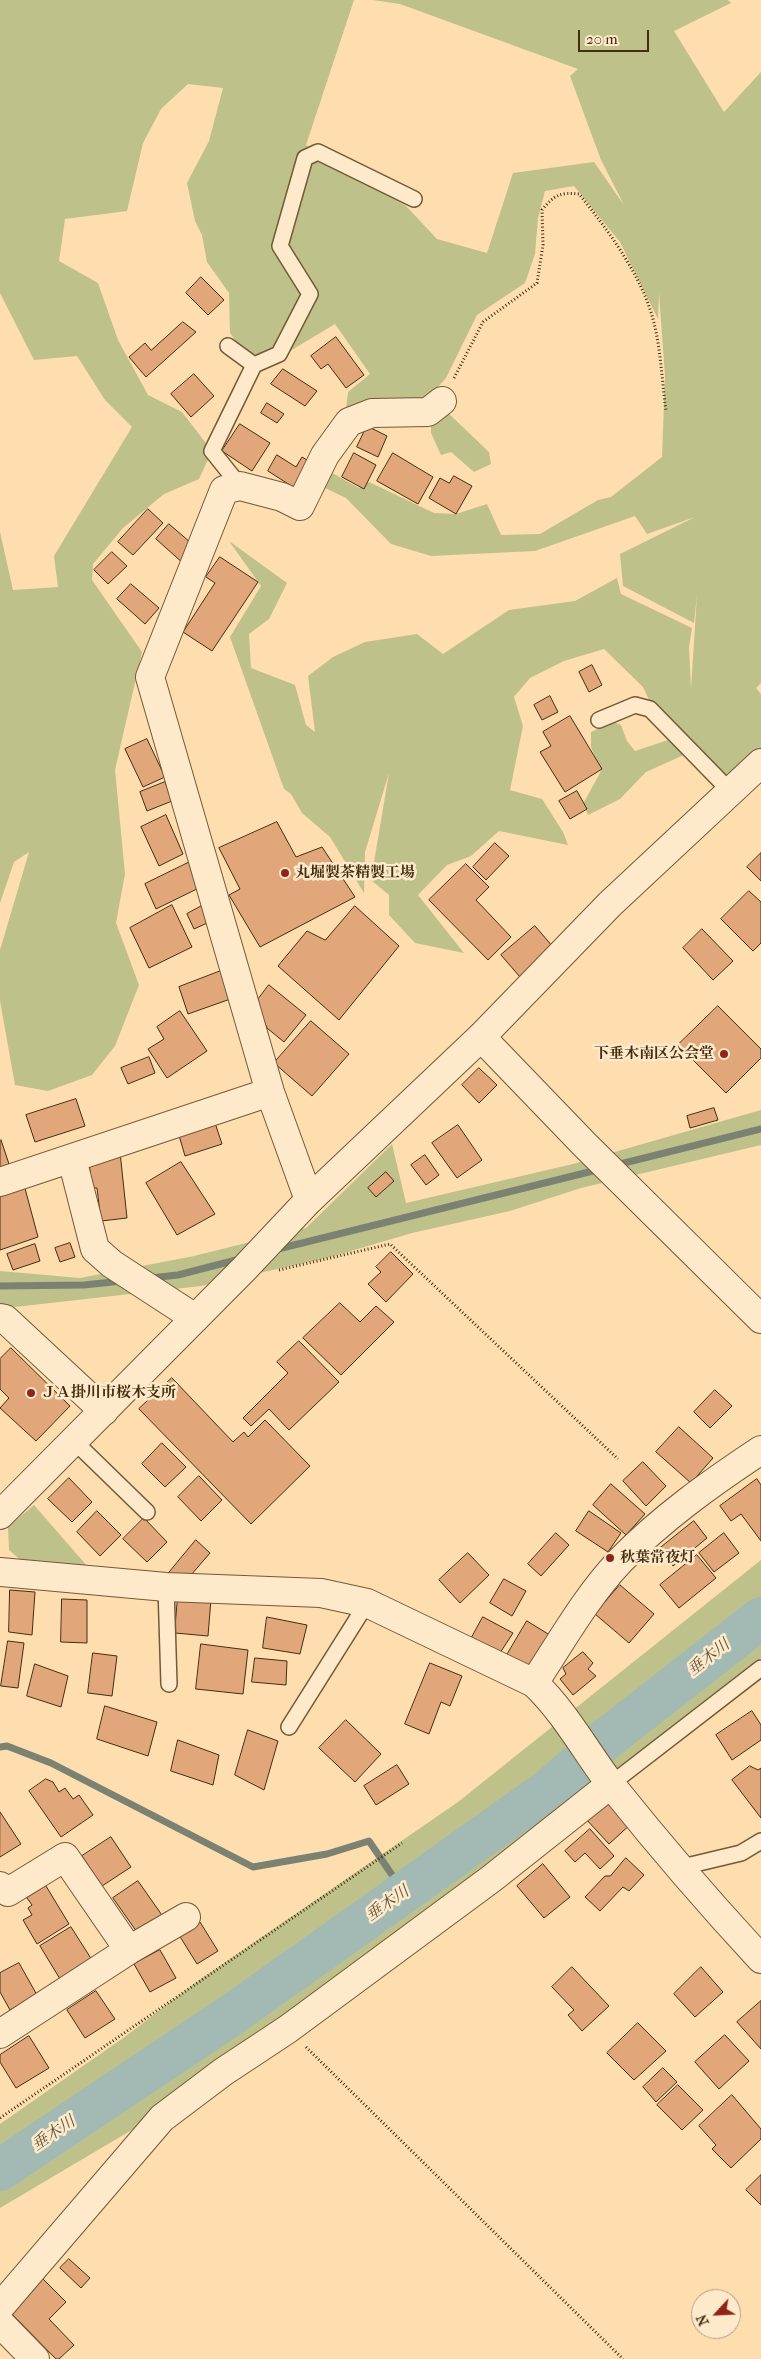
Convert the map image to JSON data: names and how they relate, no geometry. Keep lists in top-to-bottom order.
{
  "water": ["垂木川"],
  "places": [
    "丸堀製茶精製工場",
    "下垂木南区公会堂",
    "ＪＡ掛川市桜木支所",
    "秋葉常夜灯"
  ],
  "scale_bar": "20 m",
  "north": "bottom left"
}
